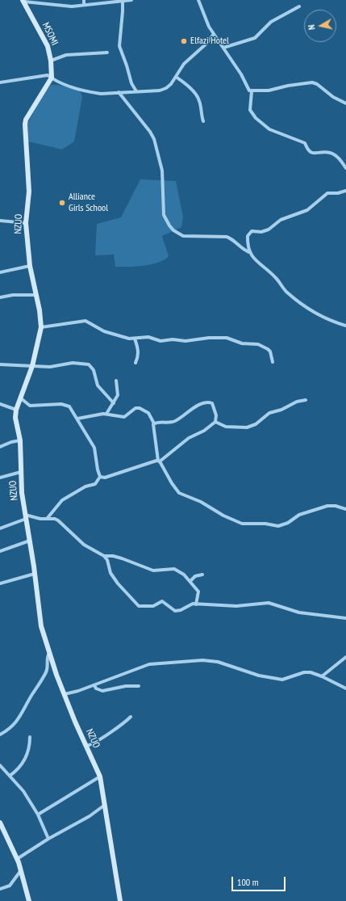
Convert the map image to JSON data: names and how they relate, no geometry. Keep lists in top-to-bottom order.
{
  "streets": {
    "street": ["MSOMI", "NZUO"]
  },
  "crossings": [
    ["MSOMI", "NZUO"]
  ],
  "places": ["Elfazi Hotel", "Alliance Girls School"],
  "scale_bar": "100 m",
  "north": "left"
}
